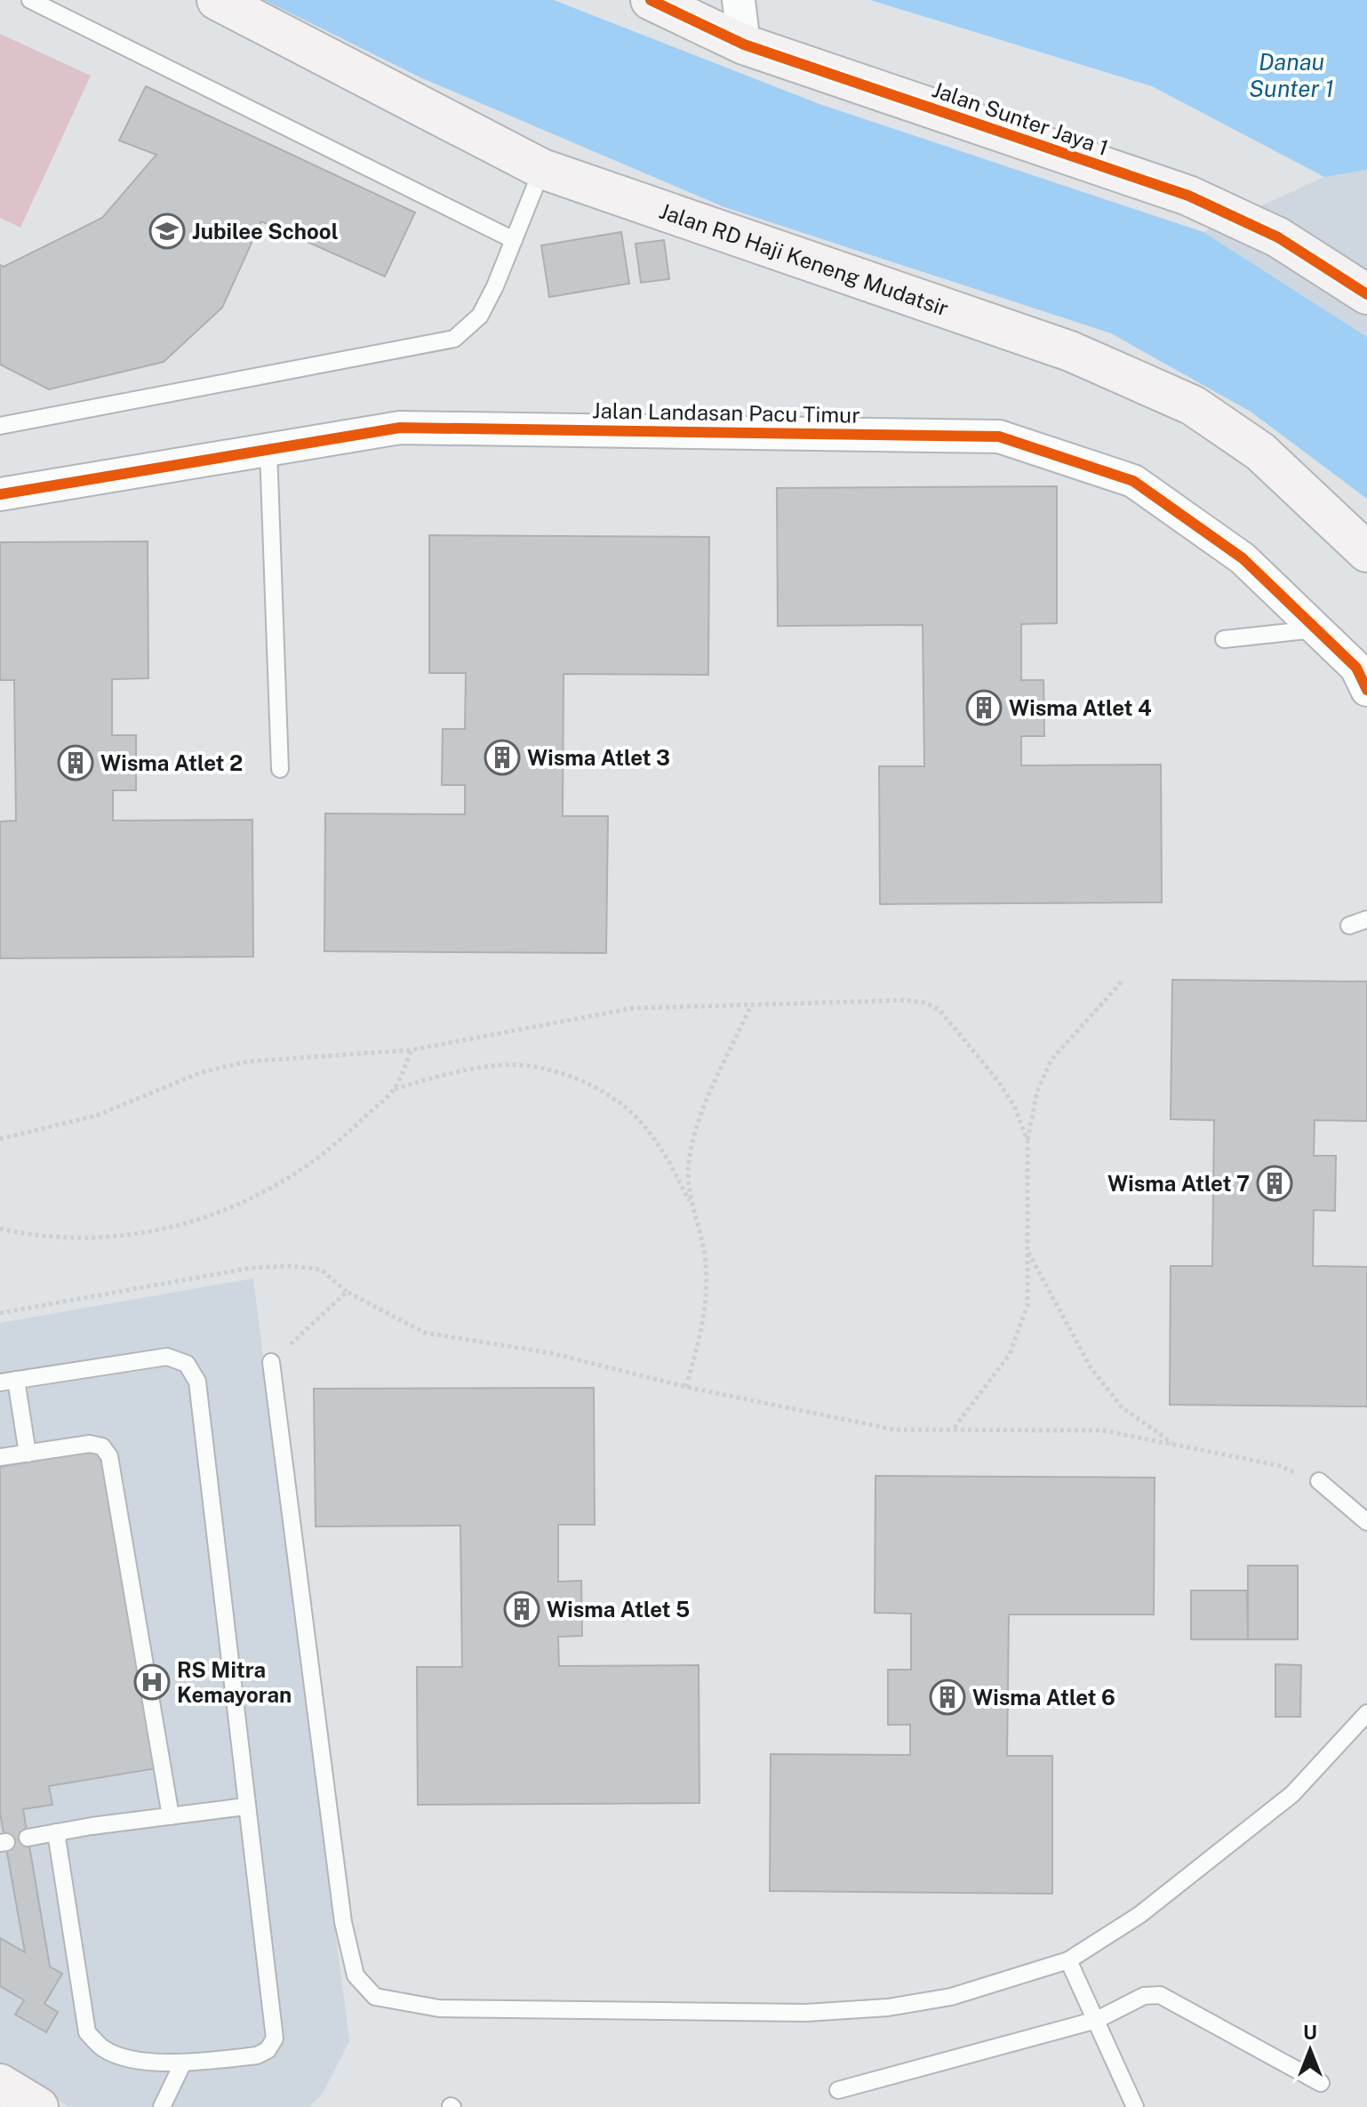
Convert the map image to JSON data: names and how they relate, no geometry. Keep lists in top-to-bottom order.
{
  "streets": {
    "street": ["Jalan Sunter Jaya 1", "Jalan RD Haji Keneng Mudatsir", "Jalan Landasan Pacu Timur"]
  },
  "water": ["Danau Sunter 1"],
  "places": {
    "school or university": ["Jubilee School"],
    "building": [
      "Wisma Atlet 4",
      "Wisma Atlet 3",
      "Wisma Atlet 2",
      "Wisma Atlet 7",
      "Wisma Atlet 5",
      "Wisma Atlet 6"
    ],
    "hospital": ["RS Mitra Kemayoran"]
  },
  "north": "top"
}
